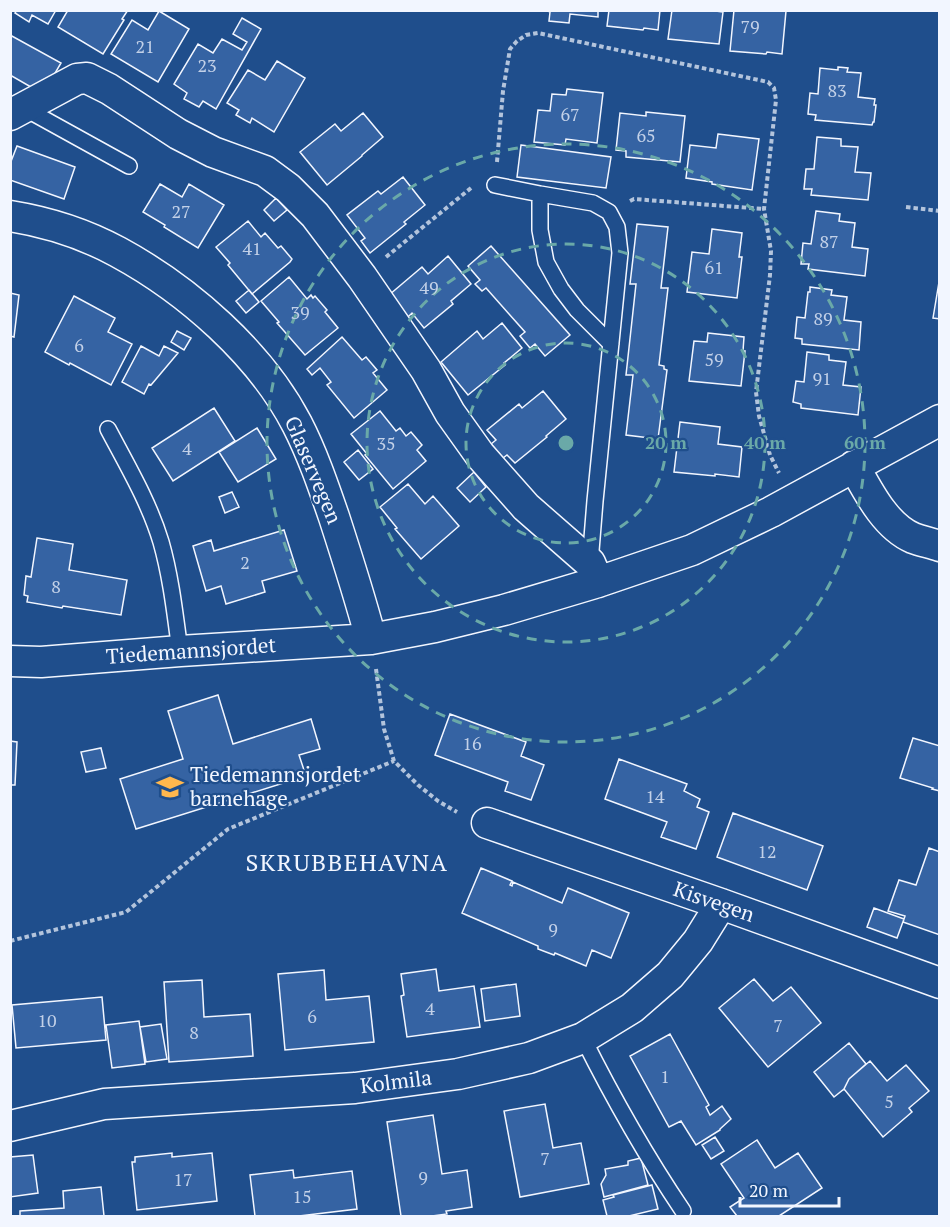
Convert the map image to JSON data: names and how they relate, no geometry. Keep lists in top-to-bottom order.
{
  "streets": {
    "street": [
      "Glaservegen",
      "Tiedemannsjordet",
      "Kisvegen",
      "Kolmila"
    ]
  },
  "crossings": [
    ["Glaservegen", "Tiedemannsjordet"],
    ["Kisvegen", "Kolmila"]
  ],
  "districts": ["SKRUBBEHAVNA"],
  "places": {
    "school or university": ["Tiedemannsjordet barnehage"]
  },
  "house_numbers": [
    "79",
    "21",
    "23",
    "83",
    "67",
    "65",
    "27",
    "87",
    "41",
    "61",
    "49",
    "39",
    "89",
    "6",
    "59",
    "91",
    "35",
    "4",
    "2",
    "8",
    "16",
    "14",
    "12",
    "9",
    "4",
    "6",
    "10",
    "7",
    "8",
    "1",
    "5",
    "7",
    "9",
    "17",
    "15"
  ],
  "scale_bar": "20 m",
  "rings": ["20 m", "40 m", "60 m"]
}
